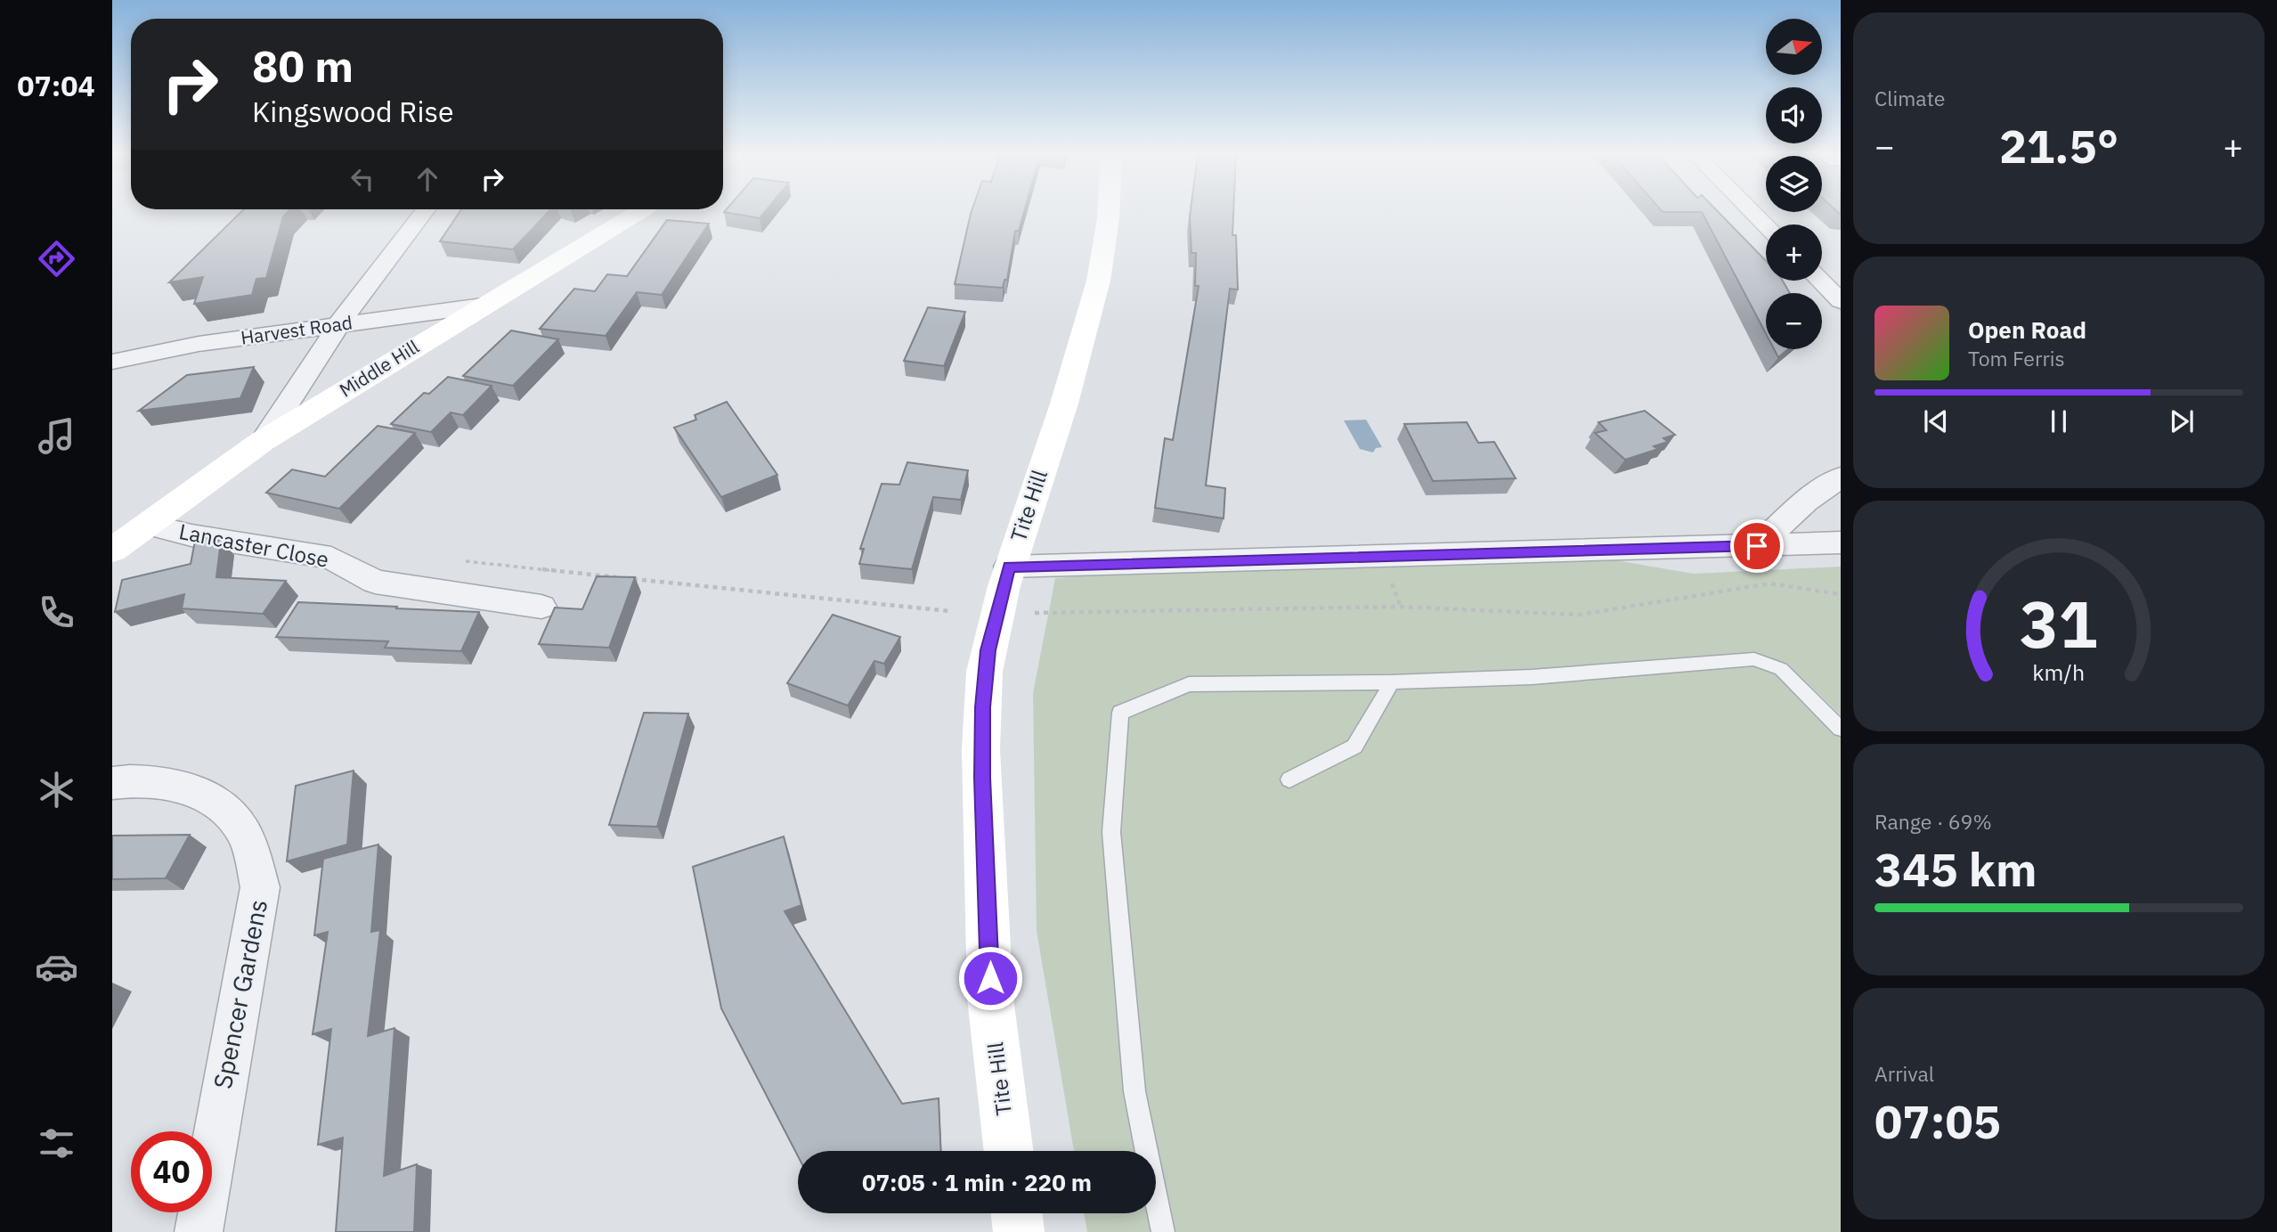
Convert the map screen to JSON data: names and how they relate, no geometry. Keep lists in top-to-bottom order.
{
  "streets": {
    "street": [
      "Harvest Road",
      "Middle Hill",
      "Tite Hill",
      "Lancaster Close",
      "Spencer Gardens"
    ]
  },
  "crossings": [
    ["Harvest Road", "Middle Hill"],
    ["Middle Hill", "Lancaster Close"]
  ],
  "north": "right",
  "page": {
    "tabs": "07:04",
    "tile": [
      "Climate",
      ["Range · 69%", "345 km"],
      ["Arrival", "07:05"]
    ],
    "map_buttons": ["+", "−"],
    "turn": ["80 m", "Kingswood Rise"],
    "heat": ["−", "21.5°", "+"],
    "song": ["Open Road", "Tom Ferris"],
    "limit": "40",
    "trip": "07:05 · 1 min · 220 m",
    "gauge": ["31", "km/h"]
  }
}
